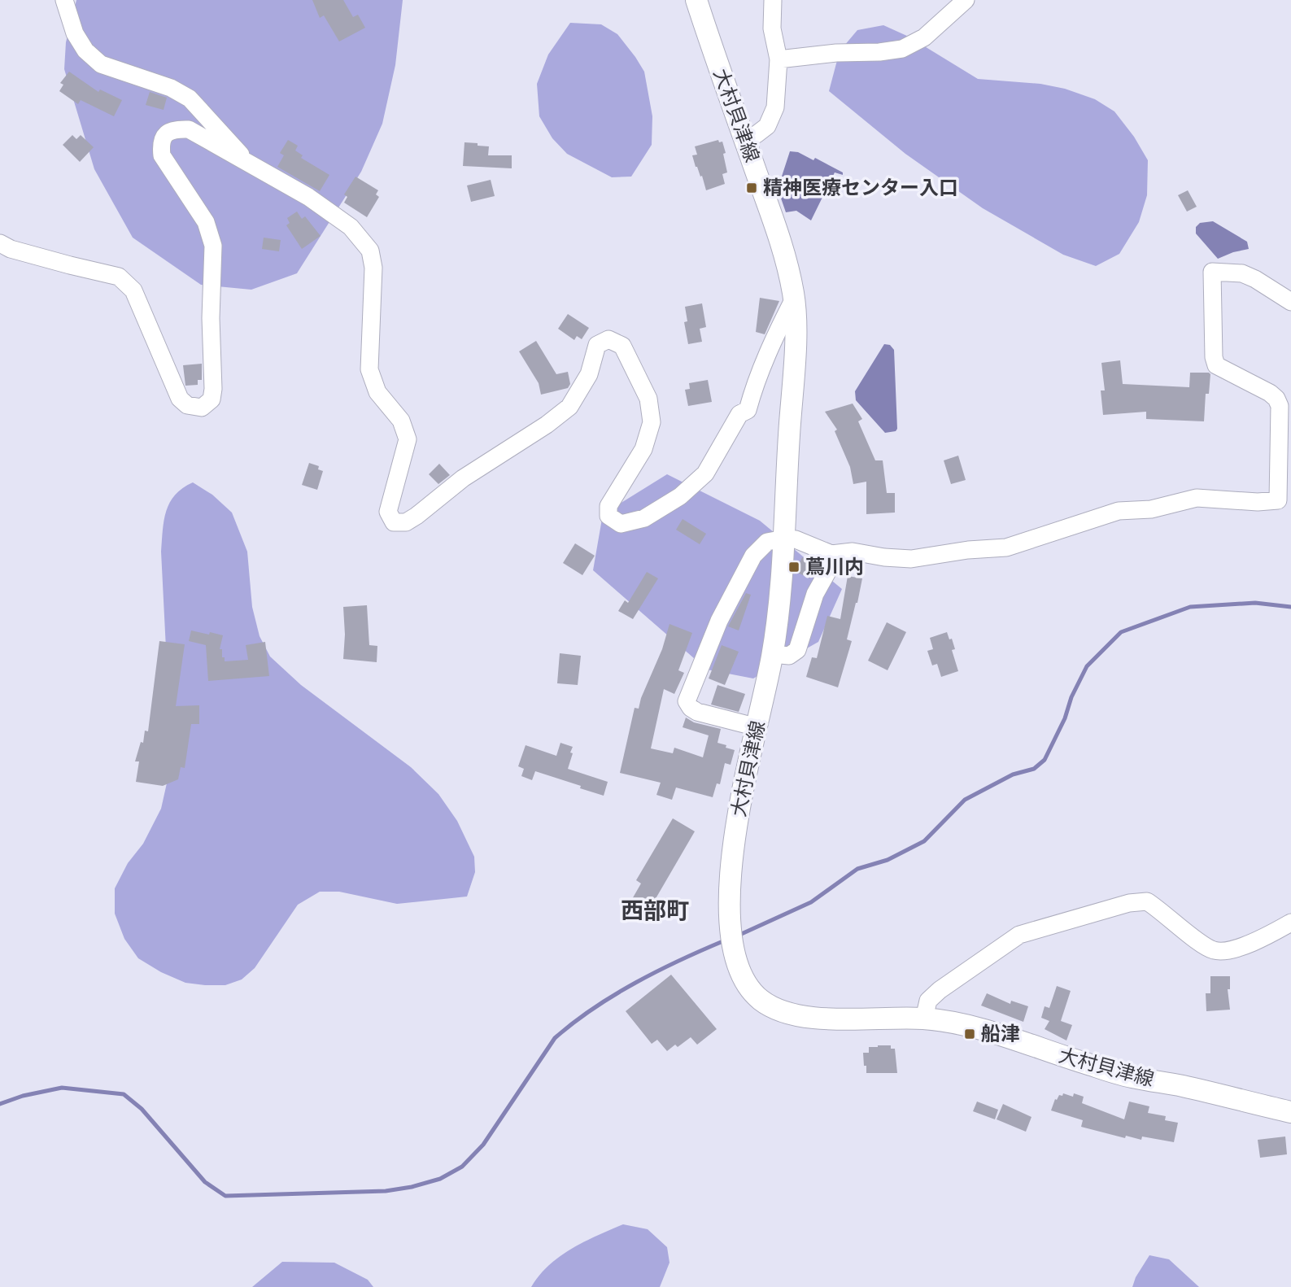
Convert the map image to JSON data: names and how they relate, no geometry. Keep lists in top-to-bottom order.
{
  "streets": {
    "main road": ["大村貝津線"]
  },
  "districts": ["西部町"],
  "places": {
    "transit": ["精神医療センター入口", "蔦川内", "船津"]
  }
}
